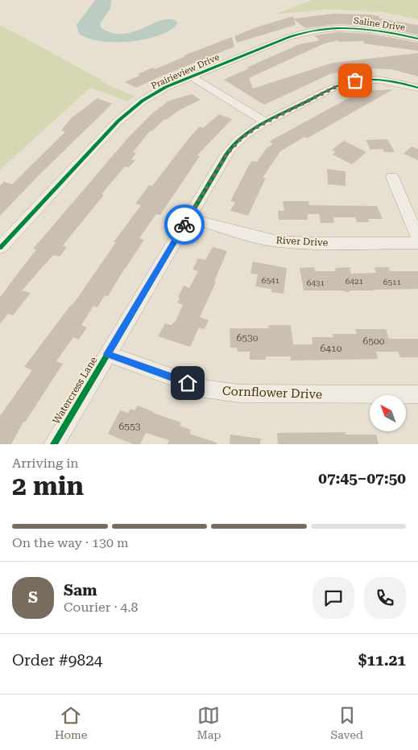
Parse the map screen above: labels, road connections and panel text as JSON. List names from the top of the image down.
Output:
{
  "streets": {
    "street": [
      "Saline Drive",
      "Prairieview Drive",
      "River Drive",
      "Watercress Lane",
      "Cornflower Drive"
    ]
  },
  "crossings": [
    ["Saline Drive", "Prairieview Drive"],
    ["River Drive", "Watercress Lane"],
    ["Watercress Lane", "Cornflower Drive"]
  ],
  "house_numbers": [
    "6541",
    "6421",
    "6511",
    "6431",
    "6530",
    "6500",
    "6410",
    "6553"
  ],
  "north": "top left",
  "page": {
    "heading": ["2 min", "Arriving in", "07:45–07:50"],
    "panel": [
      "Sam",
      "Courier · 4.8",
      "Order #9824",
      "$11.21"
    ],
    "bar": "On the way · 130 m",
    "round": "S",
    "tabs": ["Home", "Map", "Saved"]
  }
}
